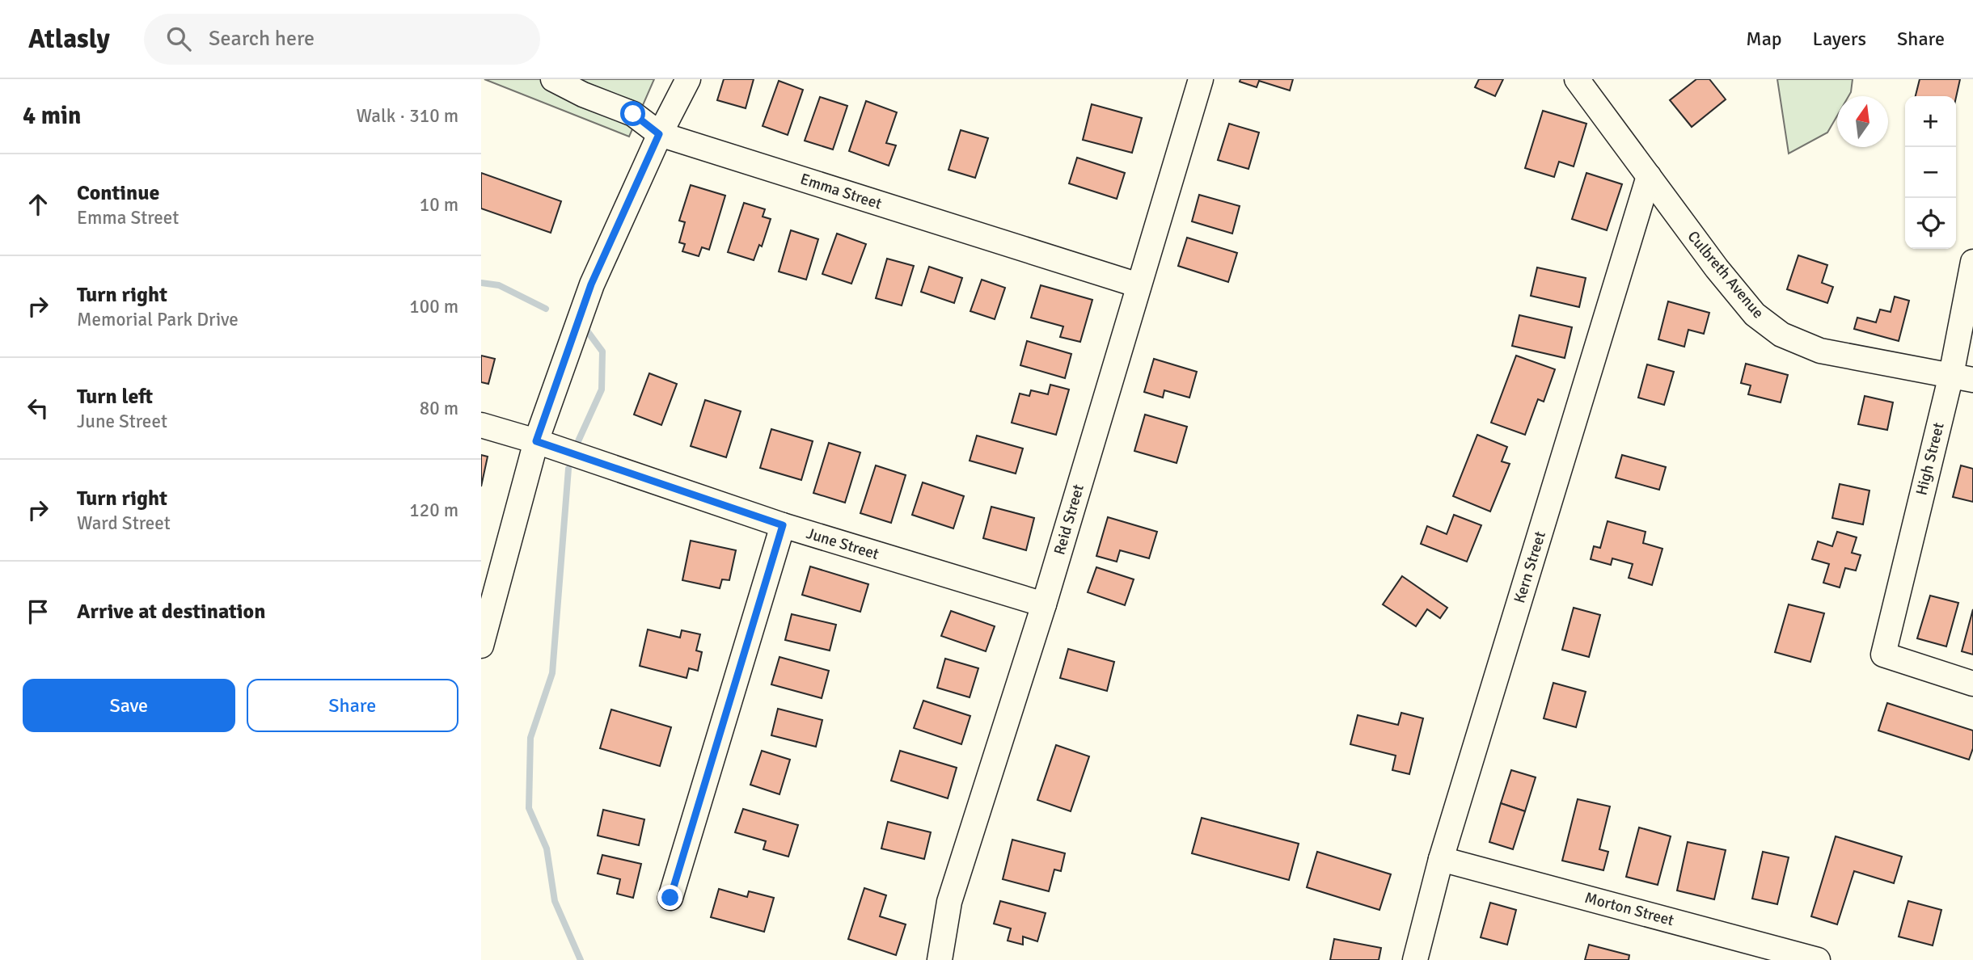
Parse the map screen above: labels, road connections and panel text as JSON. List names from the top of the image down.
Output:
{
  "streets": {
    "street": [
      "Emma Street",
      "Culbreth Avenue",
      "High Street",
      "Reid Street",
      "June Street",
      "Kern Street",
      "Morton Street"
    ]
  },
  "crossings": [
    ["Emma Street", "Reid Street"],
    ["Culbreth Avenue", "High Street"],
    ["Culbreth Avenue", "Kern Street"],
    ["Reid Street", "June Street"],
    ["Kern Street", "Morton Street"]
  ],
  "north": "top",
  "page": {
    "header": "Atlasly",
    "search": "Search here",
    "nav": ["Map", "Layers", "Share"],
    "heading": ["4 min", "Walk · 310 m"],
    "map_buttons": ["+", "−"],
    "list": [
      ["Continue", "Emma Street", "10 m"],
      ["Turn right", "Memorial Park Drive", "100 m"],
      ["Turn left", "June Street", "80 m"],
      ["Turn right", "Ward Street", "120 m"],
      "Arrive at destination"
    ],
    "buttons": ["Save", "Share"]
  }
}
